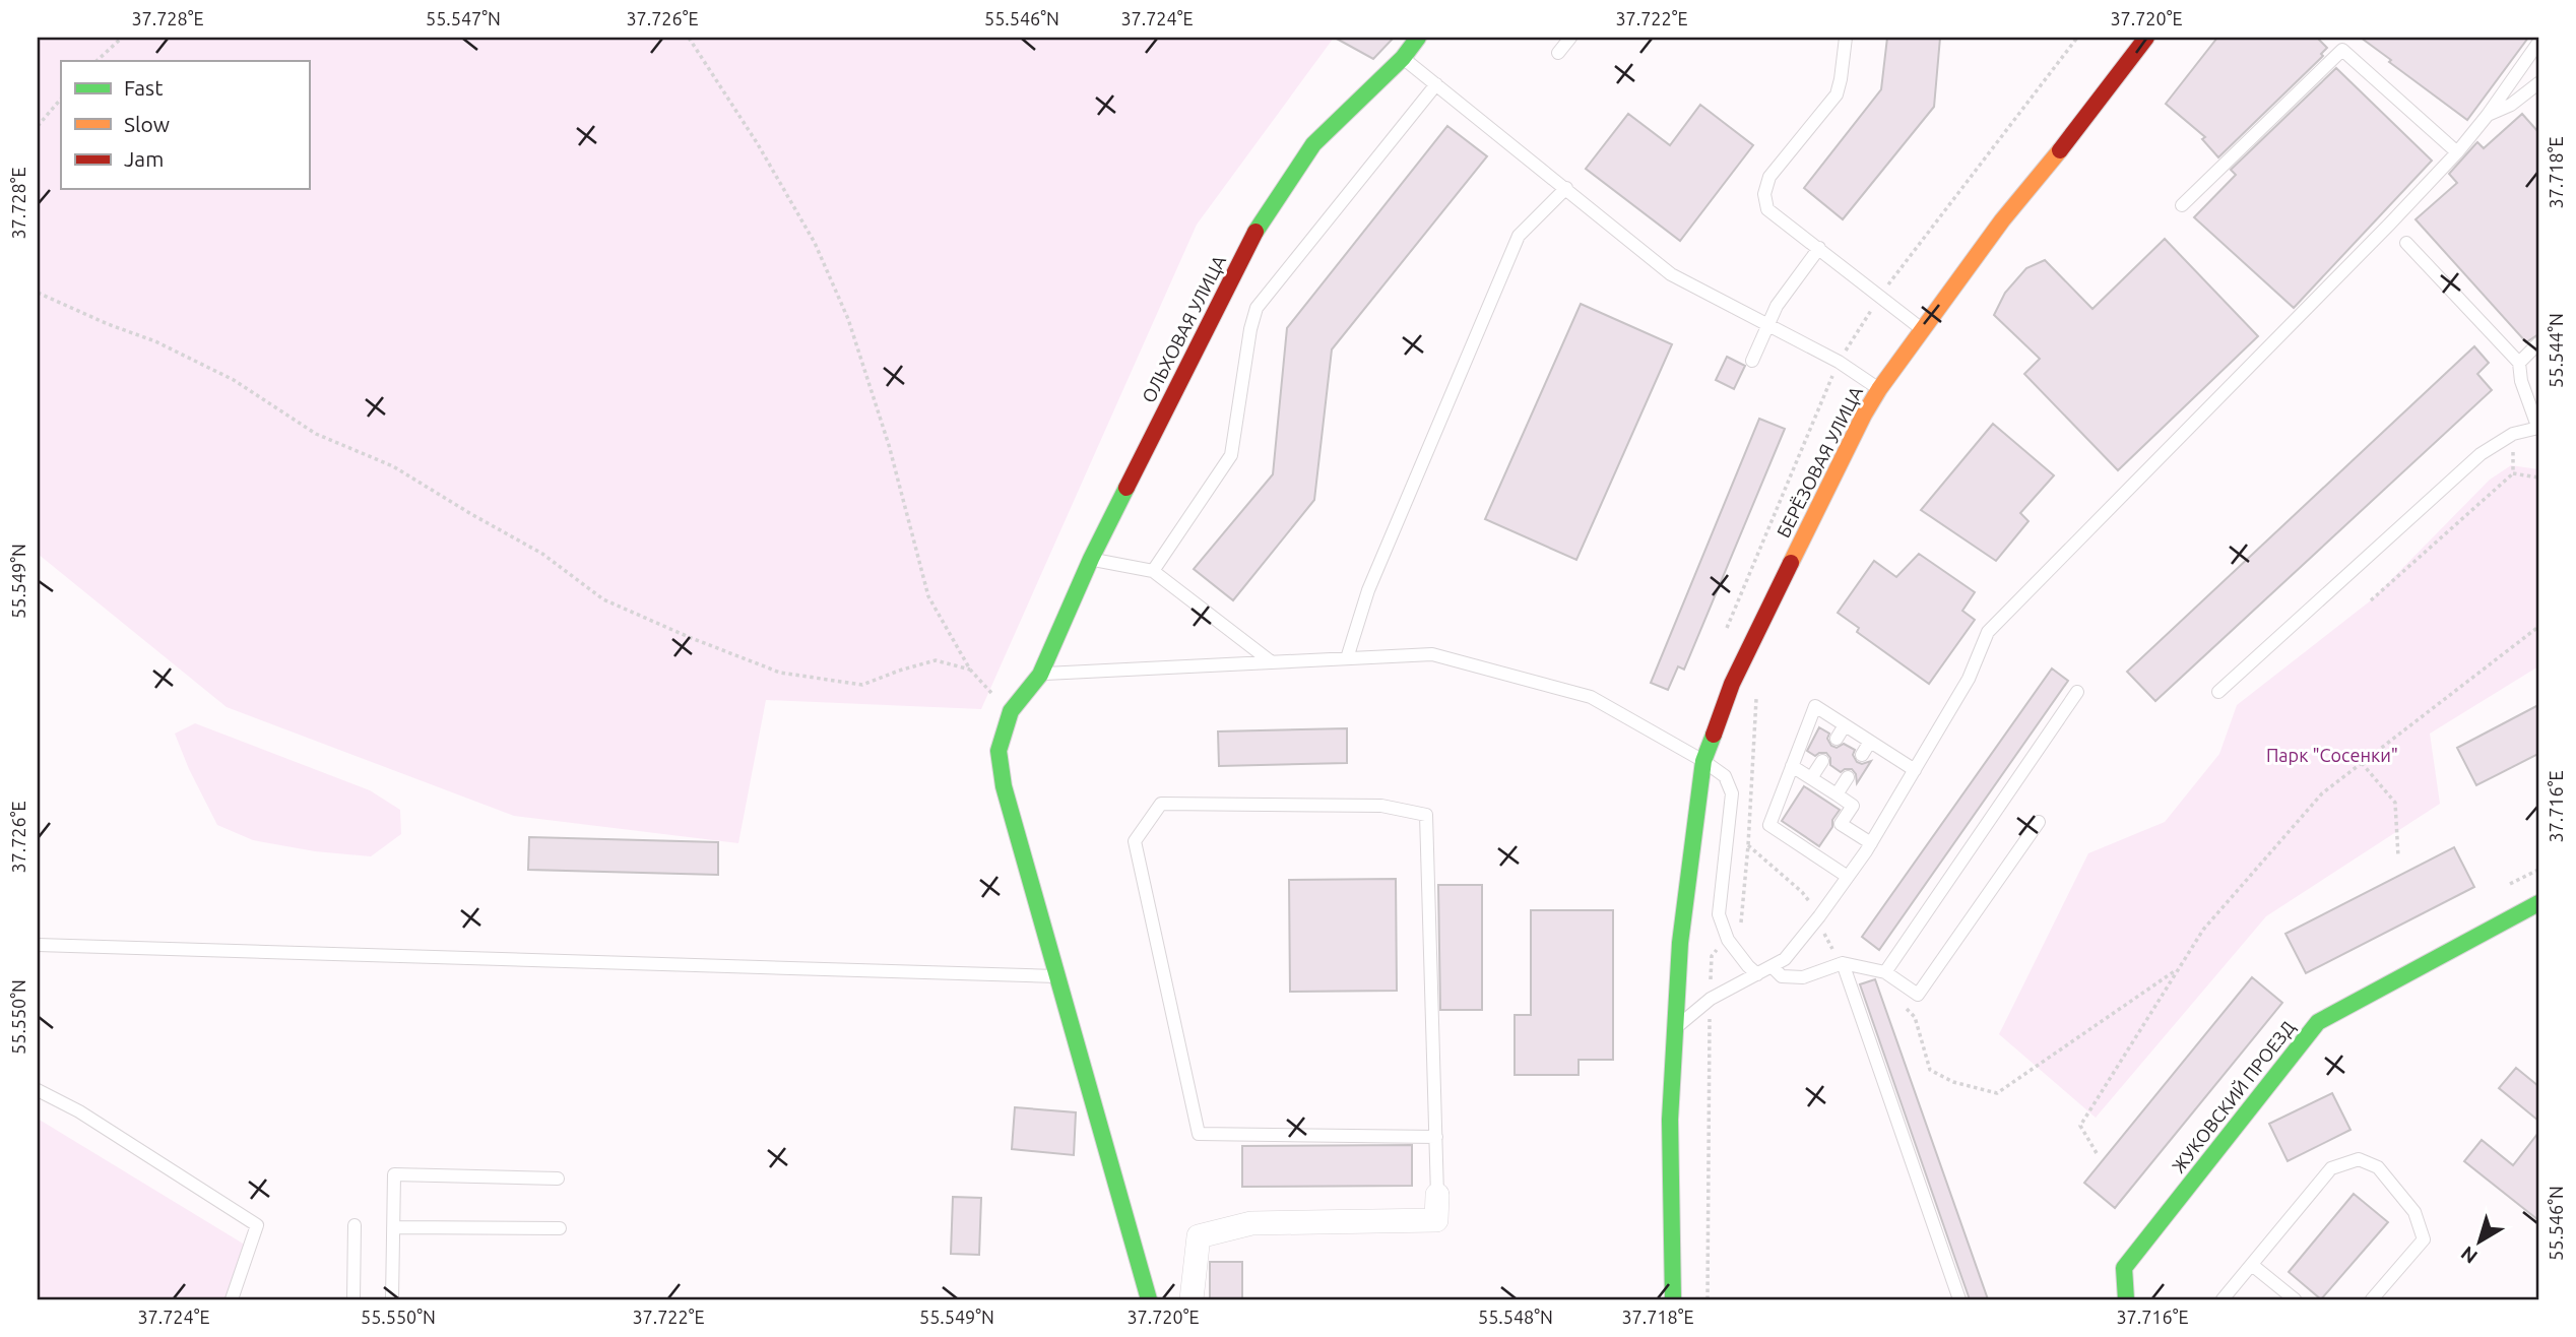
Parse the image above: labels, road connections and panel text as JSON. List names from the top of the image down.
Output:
{
  "streets": {
    "street": ["ОЛЬХОВАЯ УЛИЦА", "БЕРЁЗОВАЯ УЛИЦА", "ЖУКОВСКИЙ ПРОЕЗД"]
  },
  "parks": ["Парк \"Сосенки\""],
  "legend": ["Fast", "Slow", "Jam"],
  "north": "bottom left",
  "coordinates": [
    "37.728°E",
    "55.547°N",
    "37.726°E",
    "55.546°N",
    "37.724°E",
    "37.722°E",
    "37.720°E",
    "37.718°E",
    "55.544°N",
    "55.549°N",
    "37.716°E",
    "55.550°N",
    "55.548°N"
  ]
}
